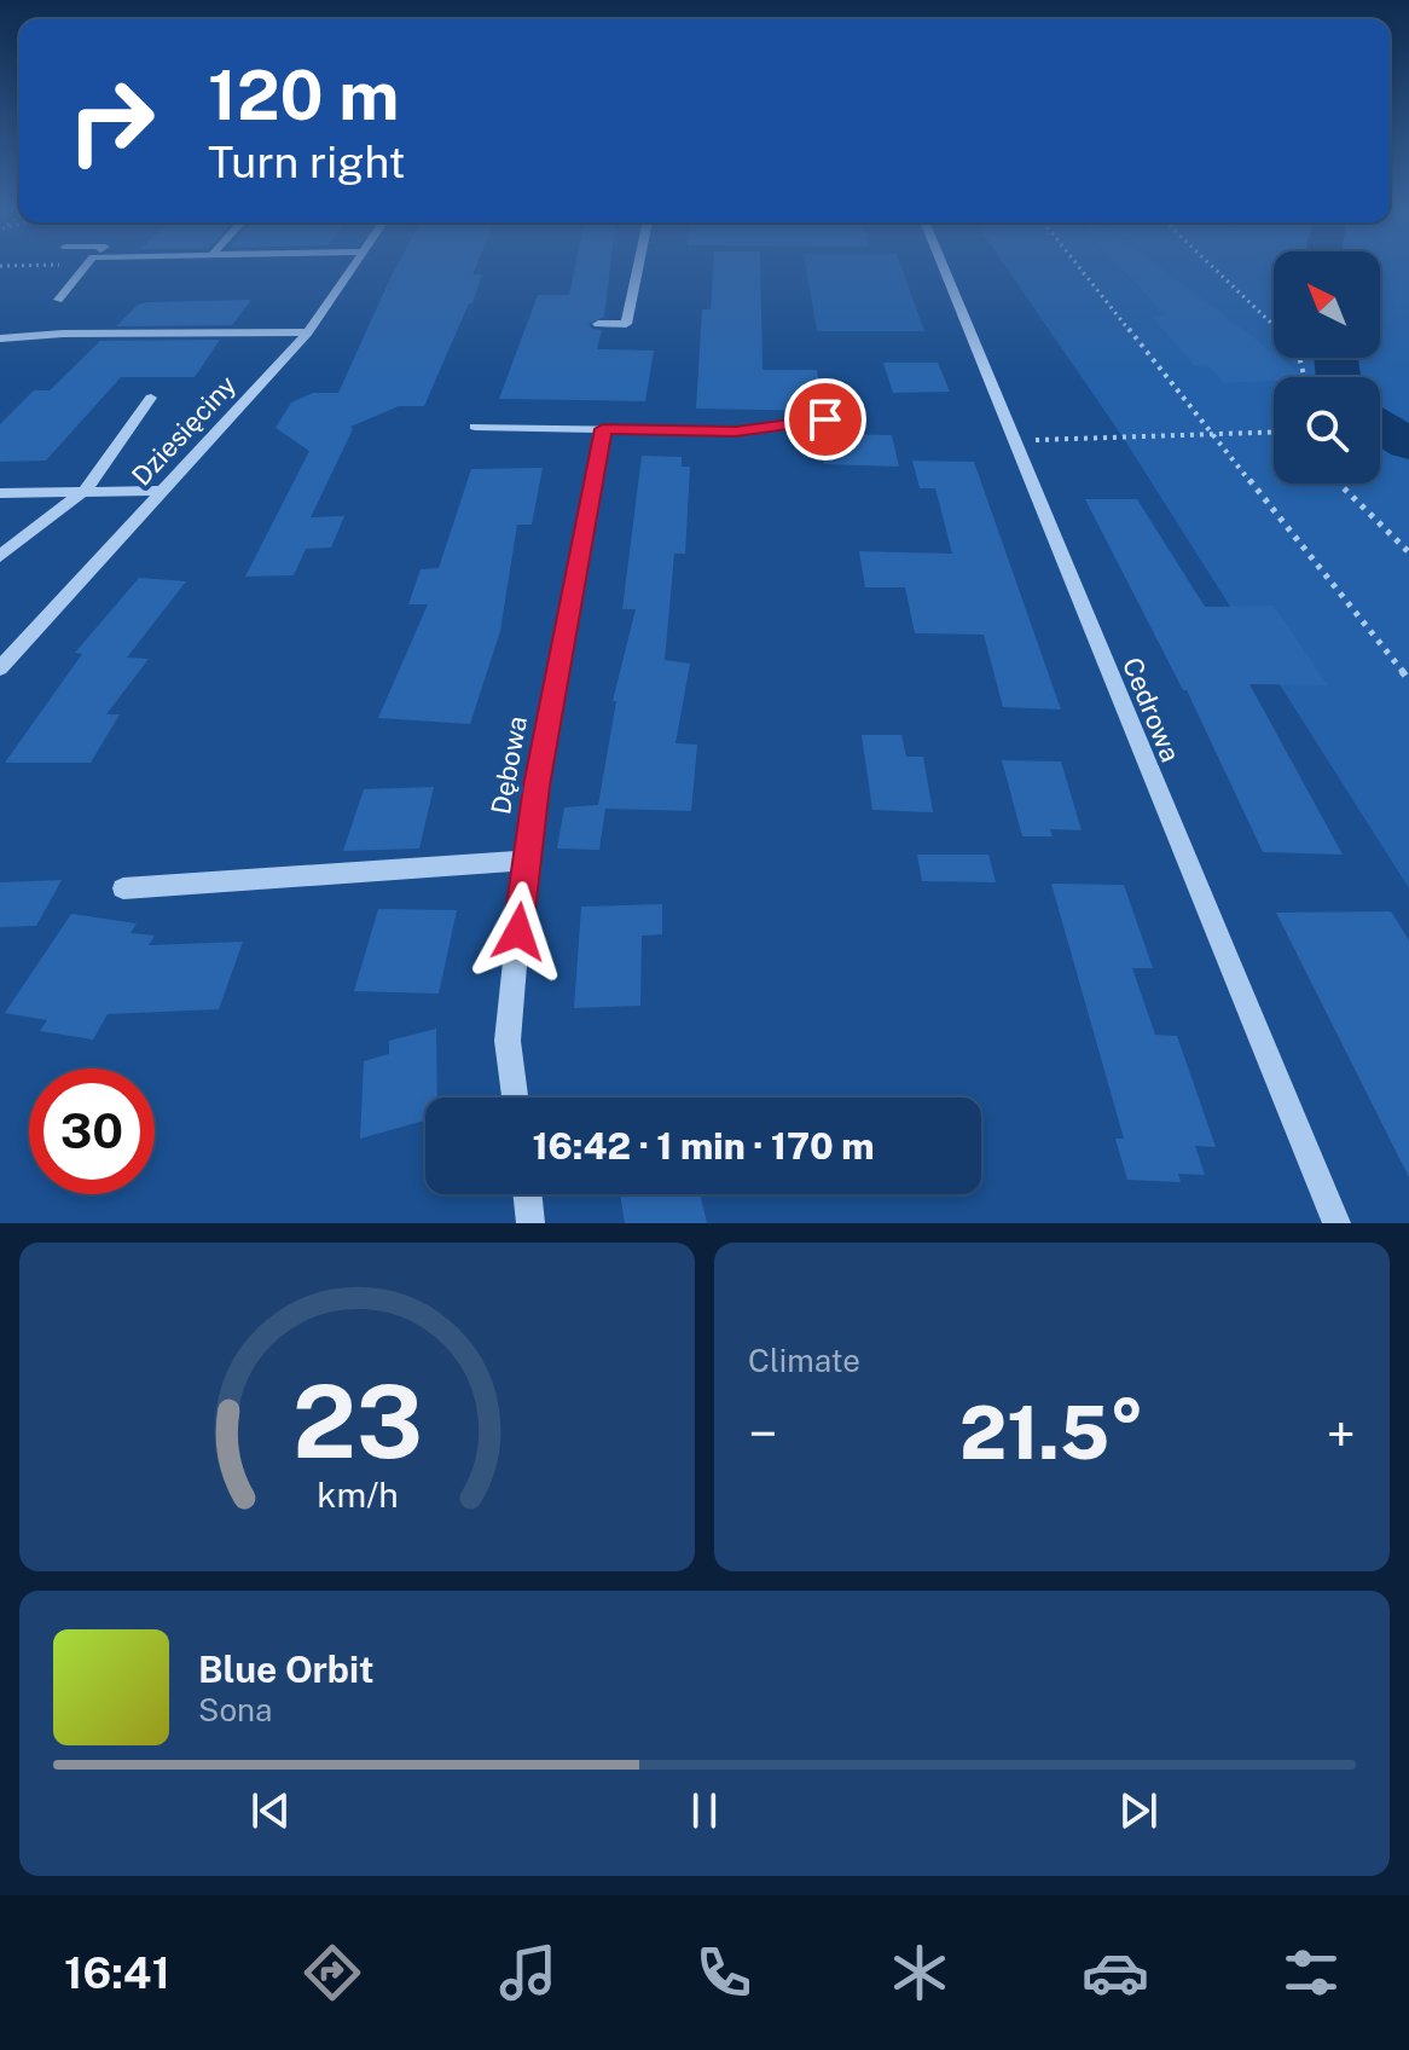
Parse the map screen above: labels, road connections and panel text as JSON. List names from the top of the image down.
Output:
{
  "streets": {
    "street": ["Dziesięciny", "Cedrowa", "Dębowa"]
  },
  "north": "top left",
  "page": {
    "turn": ["120 m", "Turn right"],
    "limit": "30",
    "trip": "16:42 · 1 min · 170 m",
    "tile": "Climate",
    "heat": ["−", "21.5°", "+"],
    "song": ["Blue Orbit", "Sona"],
    "tabs": "16:41",
    "gauge": ["23", "km/h"]
  }
}
